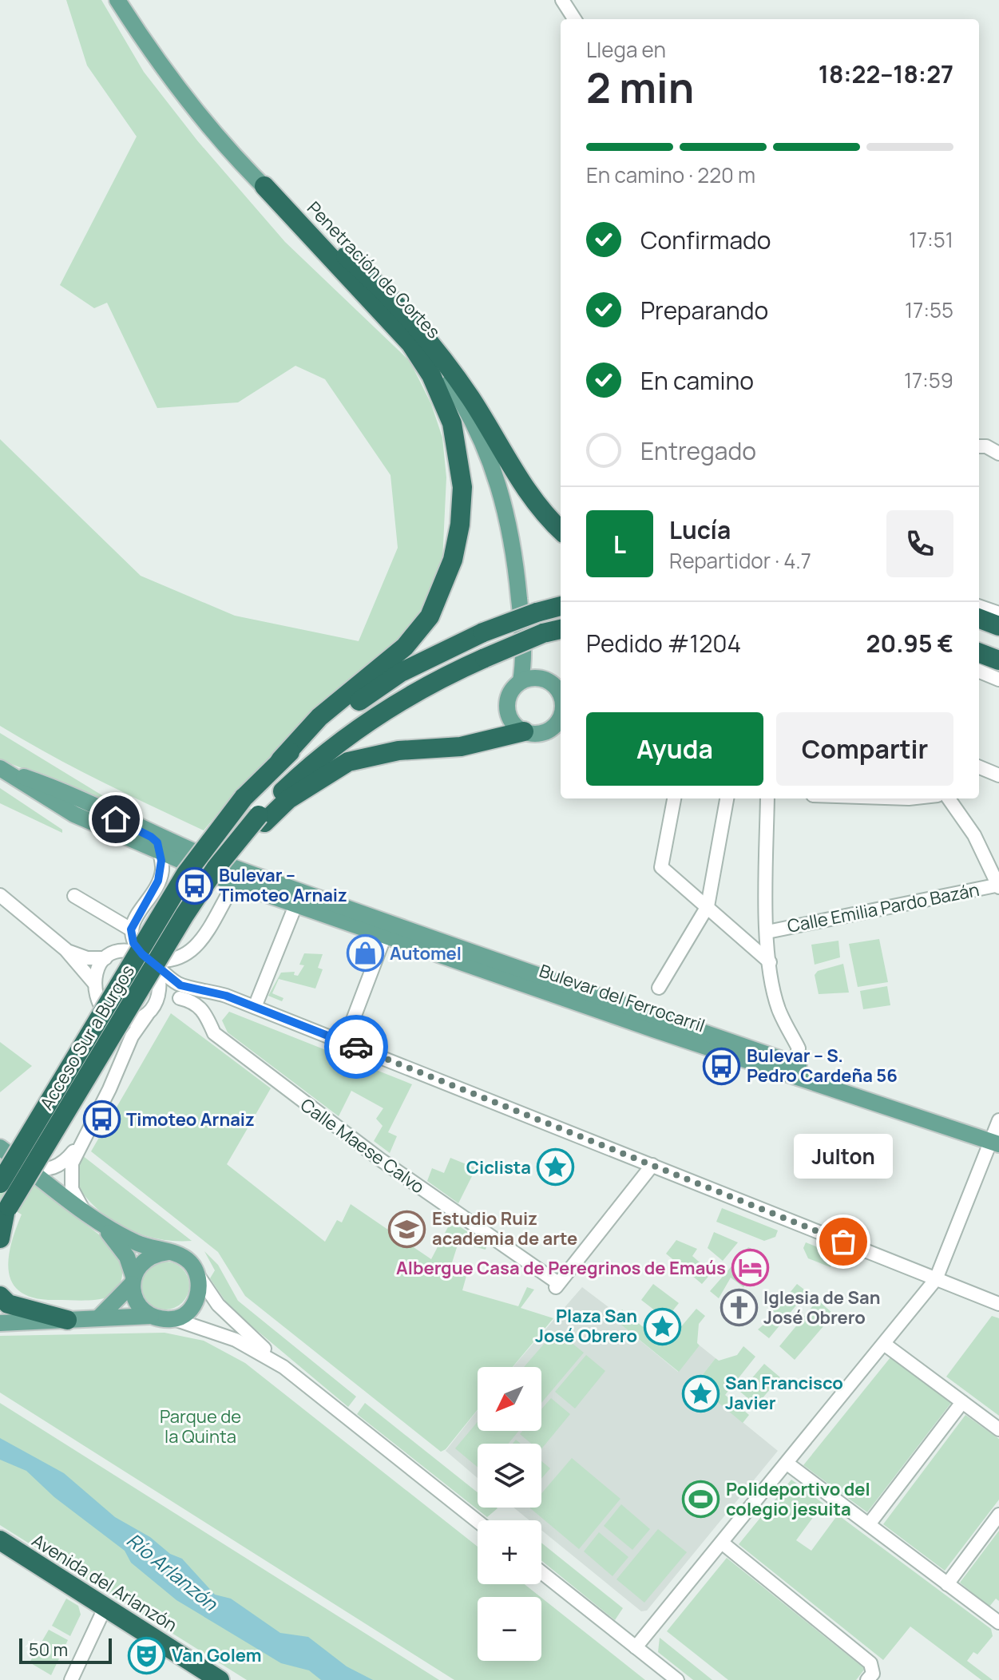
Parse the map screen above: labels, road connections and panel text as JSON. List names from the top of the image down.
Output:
{
  "streets": {
    "highway": ["Acceso Sur a Burgos", "Avenida del Arlanzón"],
    "main road": ["Penetración de Cortes", "Bulevar del Ferrocarril"],
    "street": ["Calle Emilia Pardo Bazán", "Calle Maese Calvo"]
  },
  "water": ["Río Arlanzón"],
  "parks": ["Parque de la Quinta"],
  "places": {
    "bus stop": ["Bulevar – Timoteo Arnaiz", "Bulevar – S. Pedro Cardeña 56", "Timoteo Arnaiz"],
    "shop": ["Automel"],
    "place": ["Ciclista", "Plaza San José Obrero", "San Francisco Javier"],
    "school or university": ["Estudio Ruiz academia de arte"],
    "other": ["Julton"],
    "hotel": ["Albergue Casa de Peregrinos de Emaús"],
    "church": ["Iglesia de San José Obrero"],
    "sports": ["Polideportivo del colegio jesuita"],
    "theatre": ["Van Golem"]
  },
  "scale_bar": "50 m",
  "north": "bottom left",
  "page": {
    "heading": ["2 min", "Llega en", "18:22–18:27"],
    "panel": [
      "Lucía",
      "Repartidor · 4.7",
      "Pedido #1204",
      "20.95 €"
    ],
    "bar": "En camino · 220 m",
    "list": [
      ["Confirmado", "17:51"],
      ["Preparando", "17:55"],
      ["En camino", "17:59"],
      "Entregado"
    ],
    "round": "L",
    "buttons": ["Ayuda", "Compartir"],
    "bubble": "Julton",
    "map_buttons": ["+", "−"],
    "scale": "50 m"
  }
}
